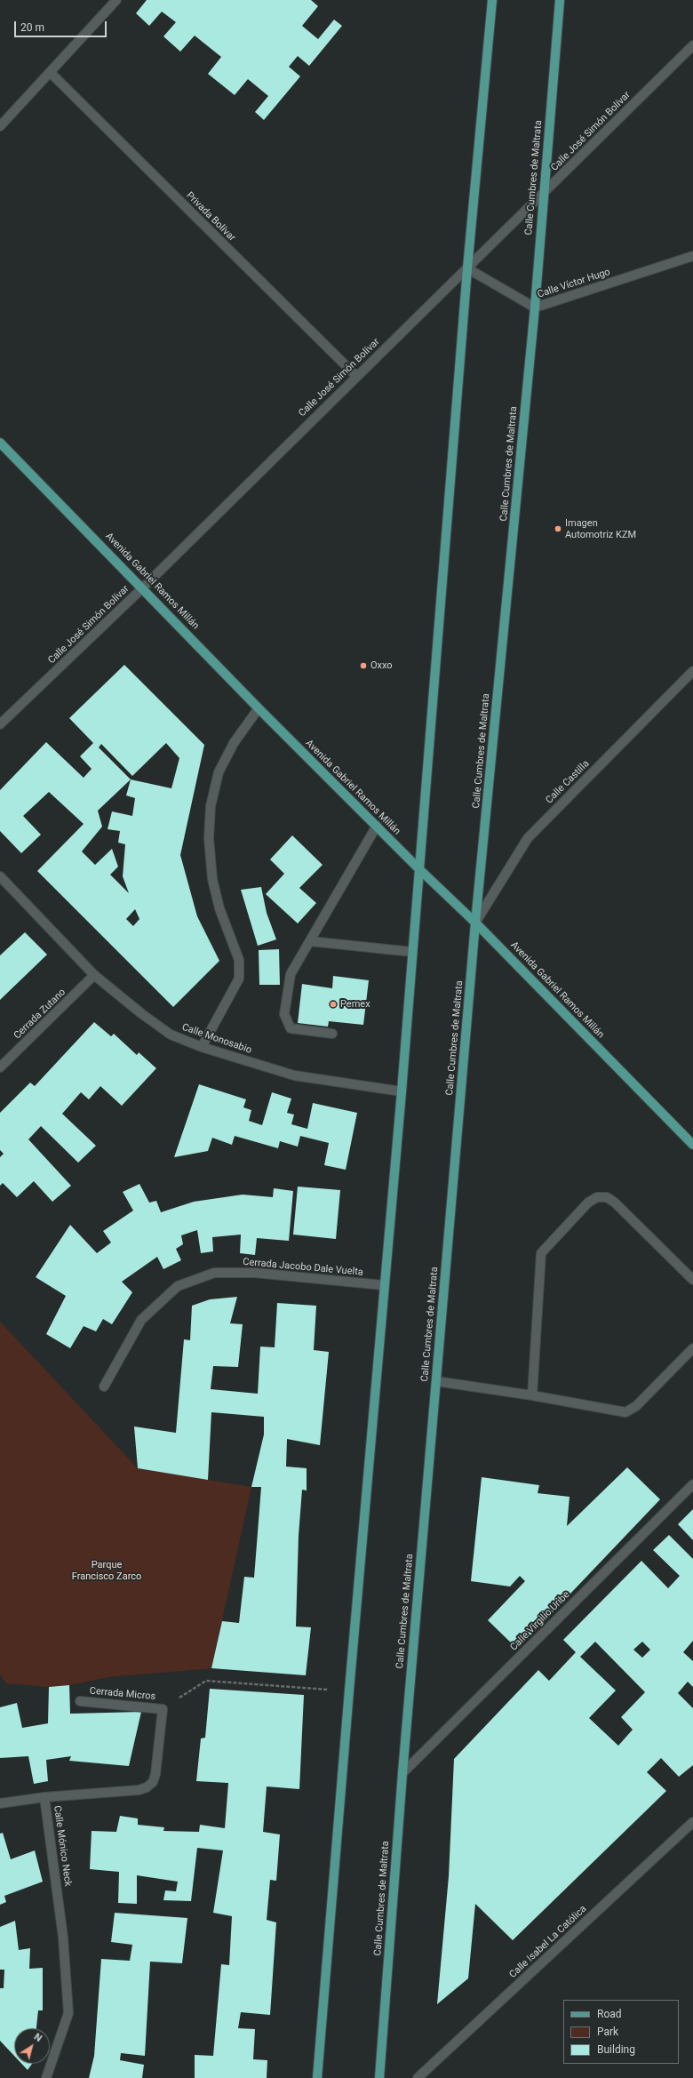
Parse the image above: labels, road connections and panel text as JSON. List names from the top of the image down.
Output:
{
  "streets": {
    "main road": ["Calle Cumbres de Maltrata", "Avenida Gabriel Ramos Millán"],
    "street": [
      "Calle José Simón Bolívar",
      "Privada Bolívar",
      "Calle Víctor Hugo",
      "Calle Castilla",
      "Cerrada Zutano",
      "Calle Monosabio",
      "Cerrada Jacobo Dale Vuelta",
      "Calle Virgilio Uribe",
      "Cerrada Micros",
      "Calle Mónico Neck",
      "Calle Isabel La Católica"
    ]
  },
  "crossings": [
    ["Calle José Simón Bolívar", "Calle Cumbres de Maltrata"],
    ["Calle José Simón Bolívar", "Privada Bolívar"],
    ["Calle José Simón Bolívar", "Calle Víctor Hugo"],
    ["Calle José Simón Bolívar", "Avenida Gabriel Ramos Millán"],
    ["Calle Cumbres de Maltrata", "Calle Víctor Hugo"],
    ["Calle Cumbres de Maltrata", "Avenida Gabriel Ramos Millán"],
    ["Calle Cumbres de Maltrata", "Calle Castilla"],
    ["Calle Cumbres de Maltrata", "Calle Virgilio Uribe"],
    ["Avenida Gabriel Ramos Millán", "Calle Castilla"],
    ["Cerrada Zutano", "Calle Monosabio"],
    ["Cerrada Micros", "Calle Mónico Neck"]
  ],
  "parks": ["Parque Francisco Zarco"],
  "places": ["Imagen Automotriz KZM", "Oxxo", "Pemex"],
  "legend": ["Road", "Park", "Building"],
  "scale_bar": "20 m",
  "north": "top right"
}
